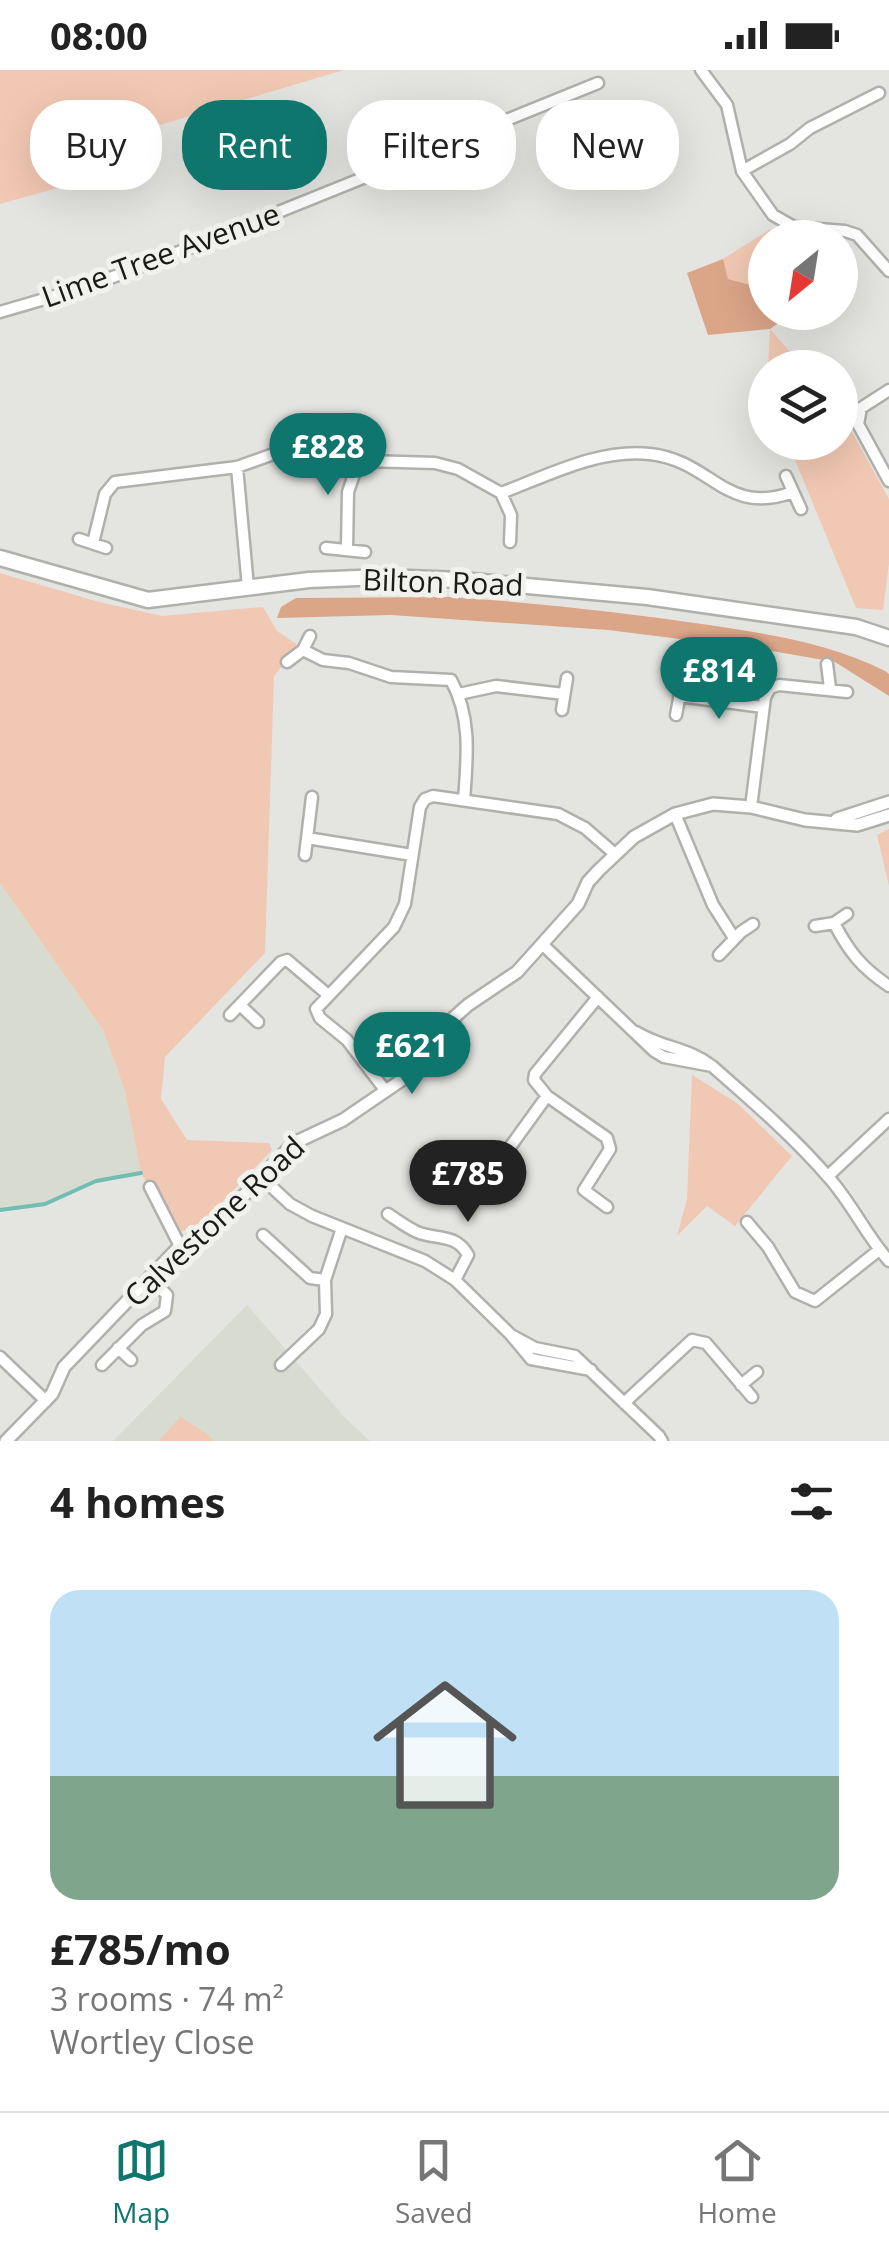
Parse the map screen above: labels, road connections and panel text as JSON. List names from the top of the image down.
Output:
{
  "streets": {
    "main road": ["Bilton Road"],
    "street": ["Lime Tree Avenue", "Calvestone Road"]
  },
  "north": "bottom left",
  "page": {
    "status": "08:00",
    "chip": [
      "Buy",
      "Rent",
      "Filters",
      "New"
    ],
    "price": [
      "£828",
      "£814",
      "£621",
      "£785"
    ],
    "heading": "4 homes",
    "list": [
      {
        "name": "£785/mo",
        "note": "3 rooms · 74 m² · Wortley Close"
      }
    ],
    "tabs": ["Map", "Saved", "Home"]
  }
}
